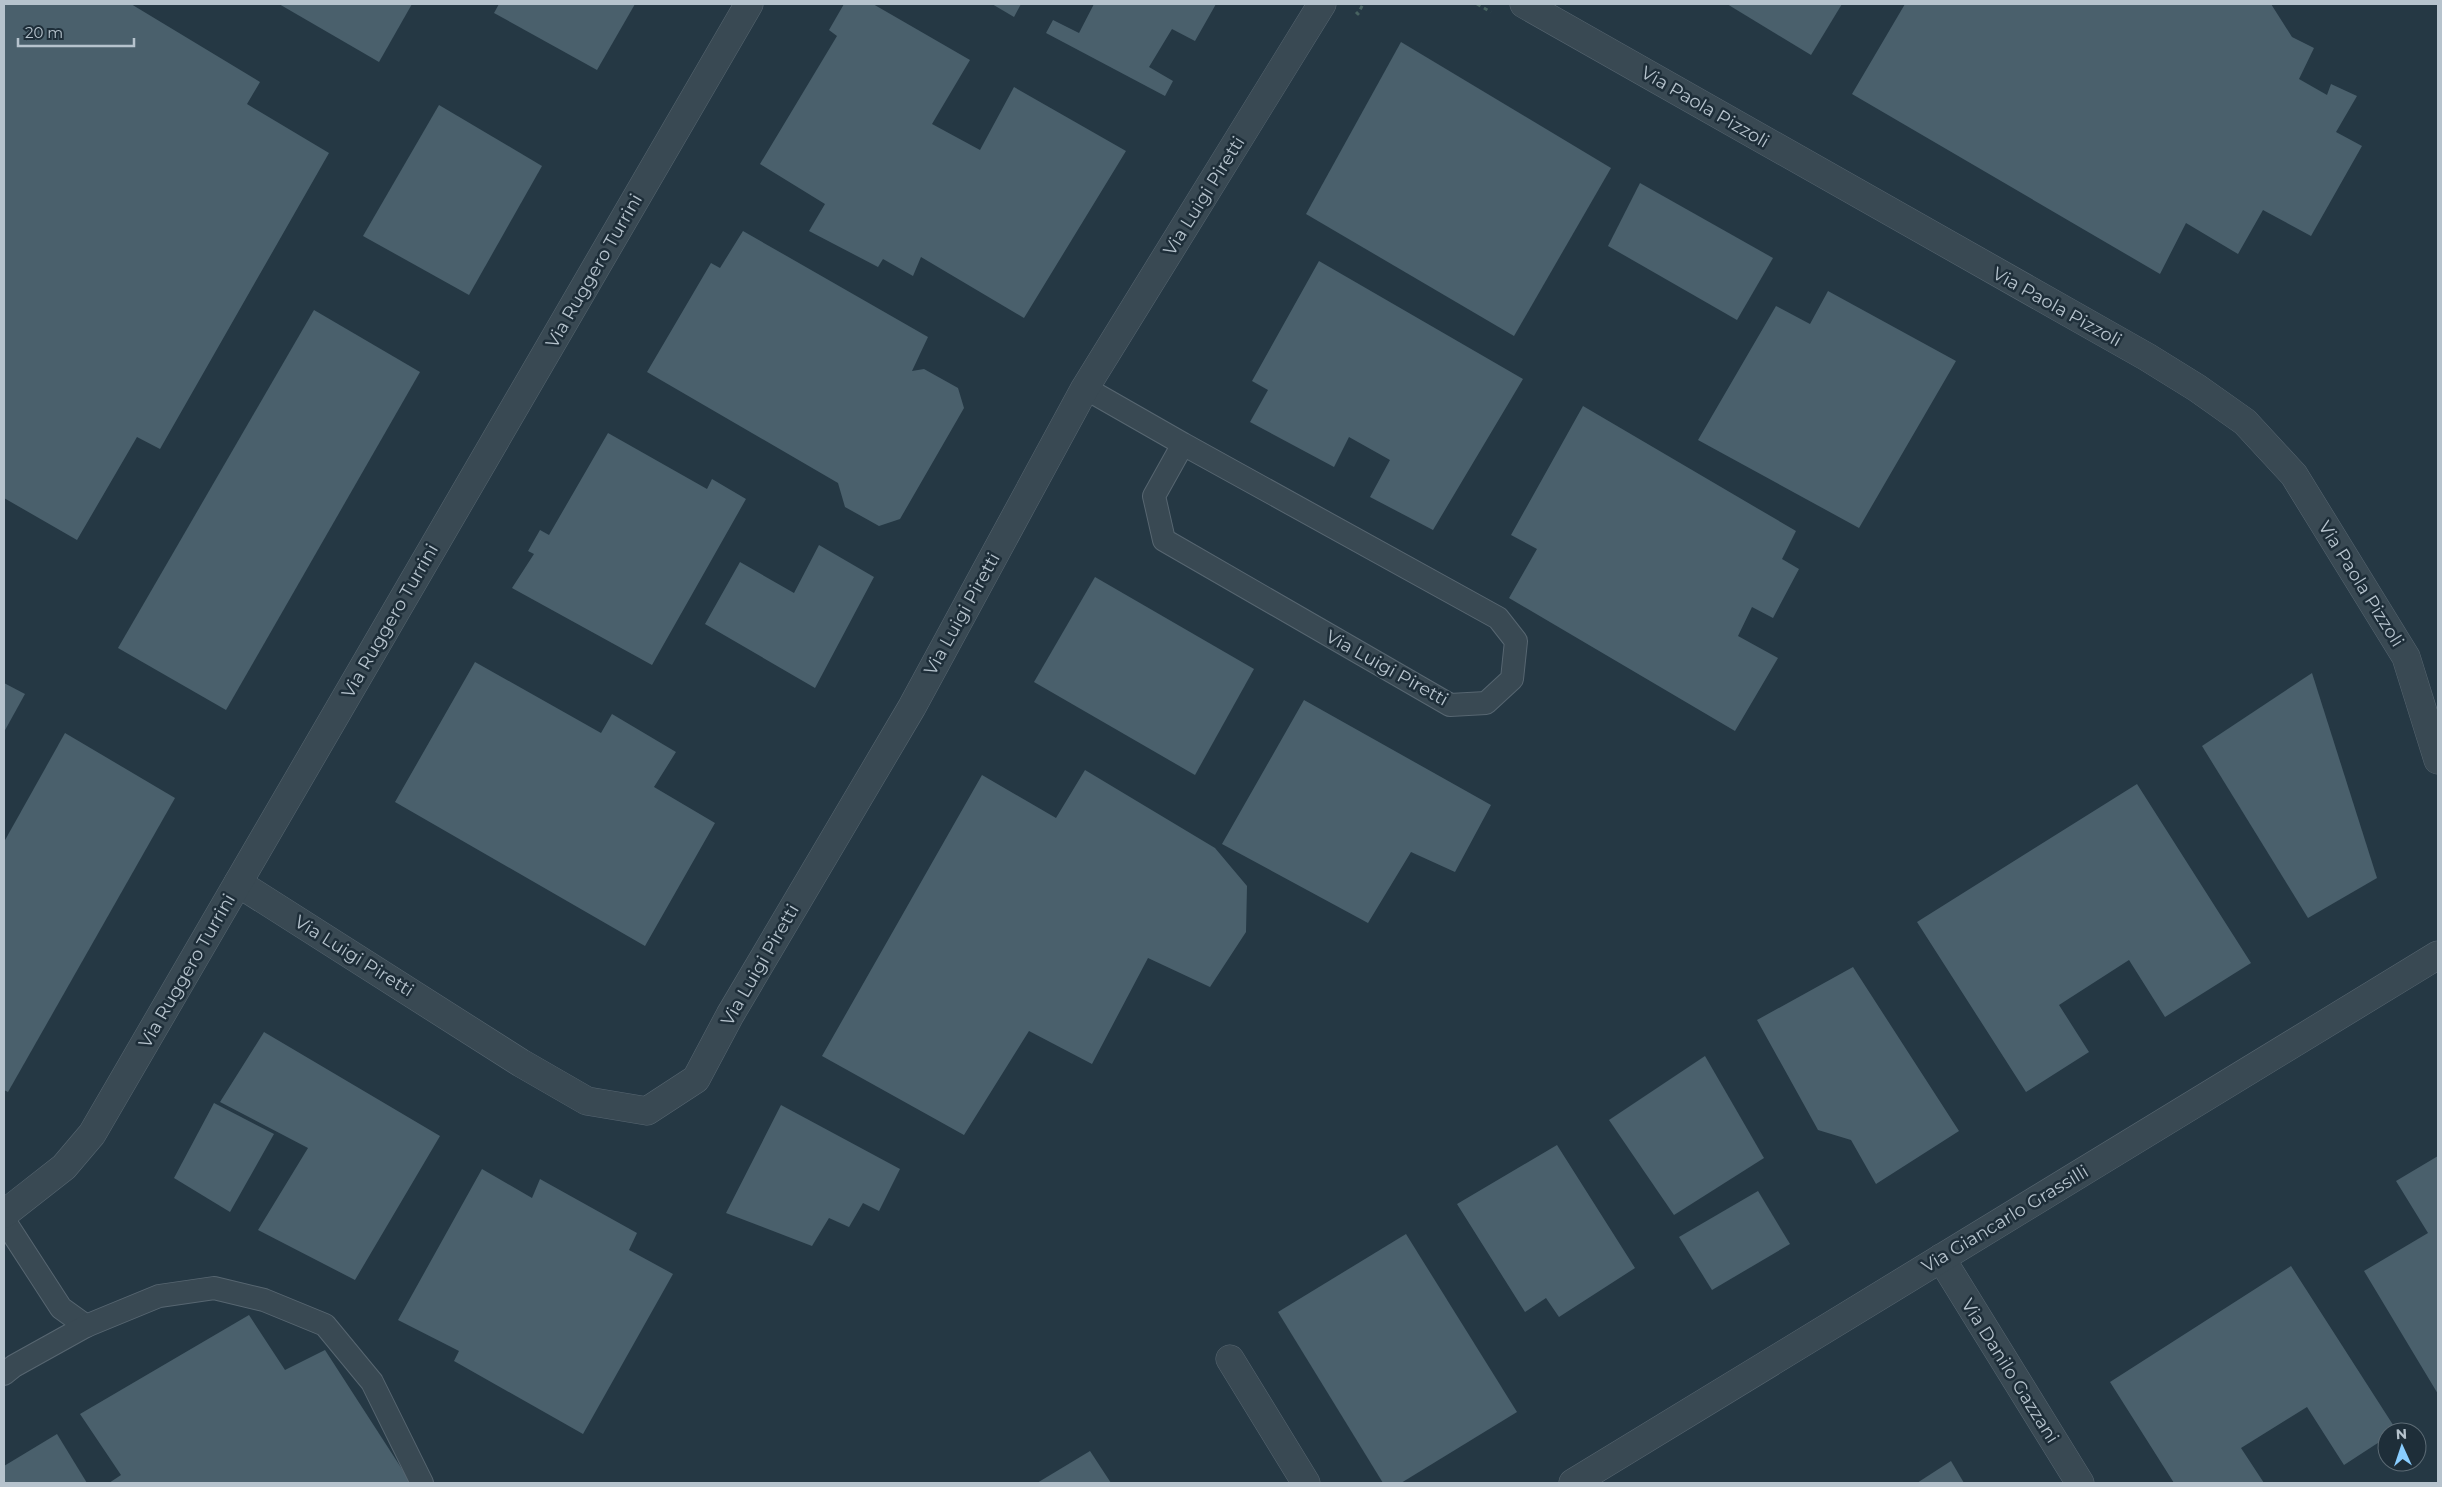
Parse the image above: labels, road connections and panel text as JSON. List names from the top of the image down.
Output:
{
  "streets": {
    "street": [
      "Via Paola Pizzoli",
      "Via Luigi Piretti",
      "Via Ruggero Turrini",
      "Via Giancarlo Grassilli",
      "Via Danilo Gazzani"
    ]
  },
  "crossings": [
    ["Via Luigi Piretti", "Via Ruggero Turrini"],
    ["Via Giancarlo Grassilli", "Via Danilo Gazzani"]
  ],
  "scale_bar": "20 m",
  "north": "top"
}
